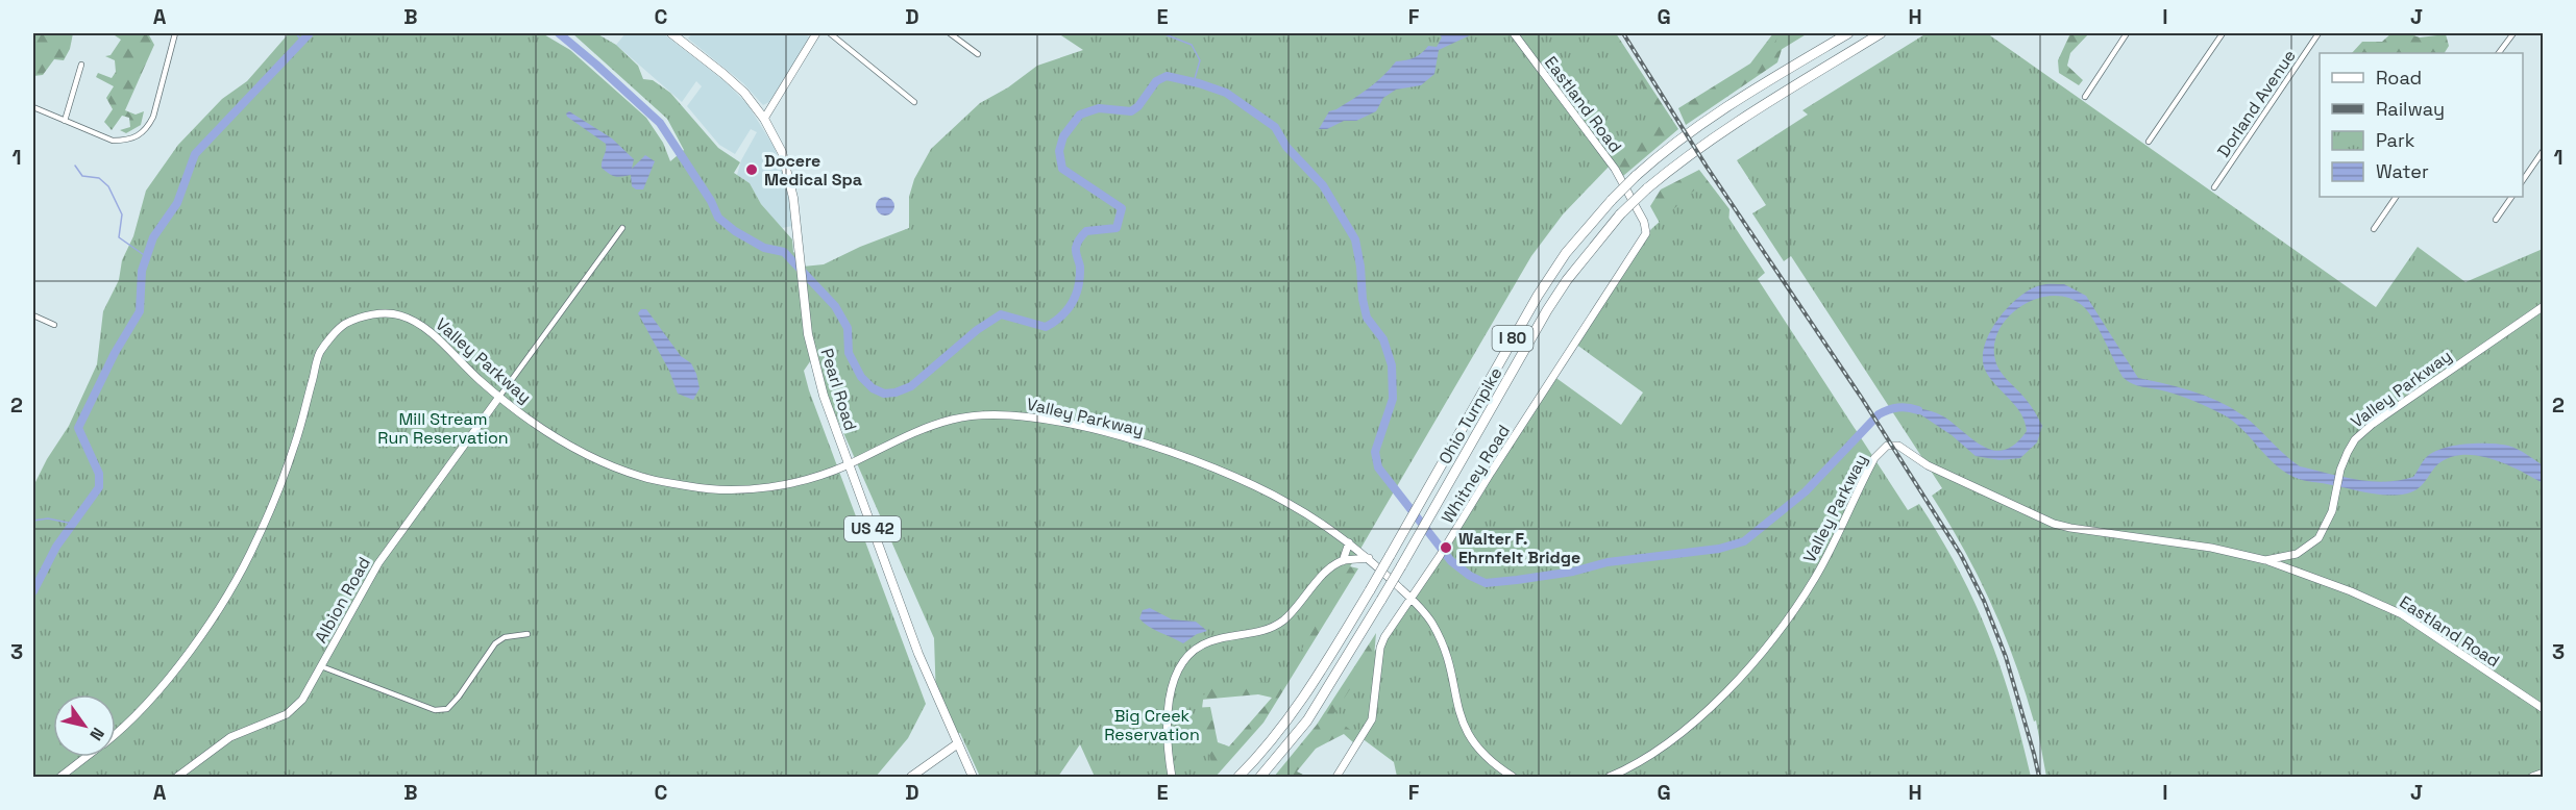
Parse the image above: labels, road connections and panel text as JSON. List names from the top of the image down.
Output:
{
  "streets": {
    "highway": ["I 80", "Ohio Turnpike"],
    "main road": ["Pearl Road", "US 42"],
    "street": [
      "Dorland Avenue",
      "Eastland Road",
      "Valley Parkway",
      "Whitney Road",
      "Albion Road"
    ]
  },
  "crossings": [
    ["Eastland Road", "Valley Parkway"],
    ["Eastland Road", "Whitney Road"],
    ["Valley Parkway", "Pearl Road"],
    ["Valley Parkway", "Whitney Road"],
    ["Valley Parkway", "Albion Road"]
  ],
  "parks": ["Mill Stream Run Reservation", "Big Creek Reservation"],
  "places": ["Docere Medical Spa", "Walter F. Ehrnfelt Bridge"],
  "legend": [
    "Road",
    "Railway",
    "Park",
    "Water"
  ],
  "north": "bottom right",
  "grid": {
    "columns": [
      "A",
      "B",
      "C",
      "D",
      "E",
      "F",
      "G",
      "H",
      "I",
      "J"
    ],
    "rows": ["1", "2", "3"]
  }
}
